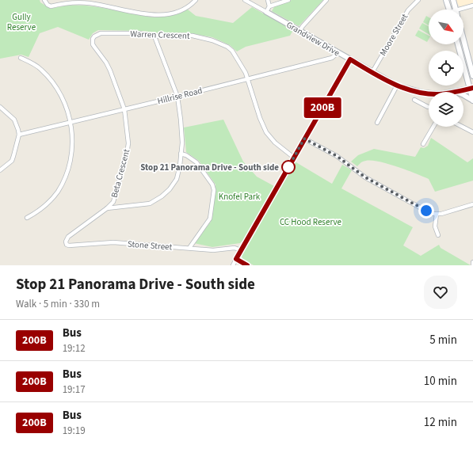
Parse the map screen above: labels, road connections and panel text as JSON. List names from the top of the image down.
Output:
{
  "streets": {
    "street": [
      "Warren Crescent",
      "Moore Street",
      "Grandview Drive",
      "Hillrise Road",
      "Beta Crescent",
      "Stone Street"
    ]
  },
  "crossings": [
    ["Warren Crescent", "Hillrise Road"],
    ["Warren Crescent", "Beta Crescent"],
    ["Moore Street", "Grandview Drive"],
    ["Grandview Drive", "Hillrise Road"],
    ["Hillrise Road", "Beta Crescent"],
    ["Beta Crescent", "Stone Street"]
  ],
  "parks": ["Gully Reserve", "Knofel Park", "CC Hood Reserve"],
  "places": ["Stop 21 Panorama Drive - South side"],
  "lines": ["bus line 200B"],
  "north": "bottom right",
  "page": {
    "on_map": "200B",
    "heading": ["Stop 21 Panorama Drive - South side", "Walk · 5 min · 330 m"],
    "list": [
      {
        "mark": "200B",
        "name": "Bus",
        "note": "19:12",
        "value": "5 min"
      },
      {
        "mark": "200B",
        "name": "Bus",
        "note": "19:17",
        "value": "10 min"
      },
      {
        "mark": "200B",
        "name": "Bus",
        "note": "19:19",
        "value": "12 min"
      }
    ]
  }
}
